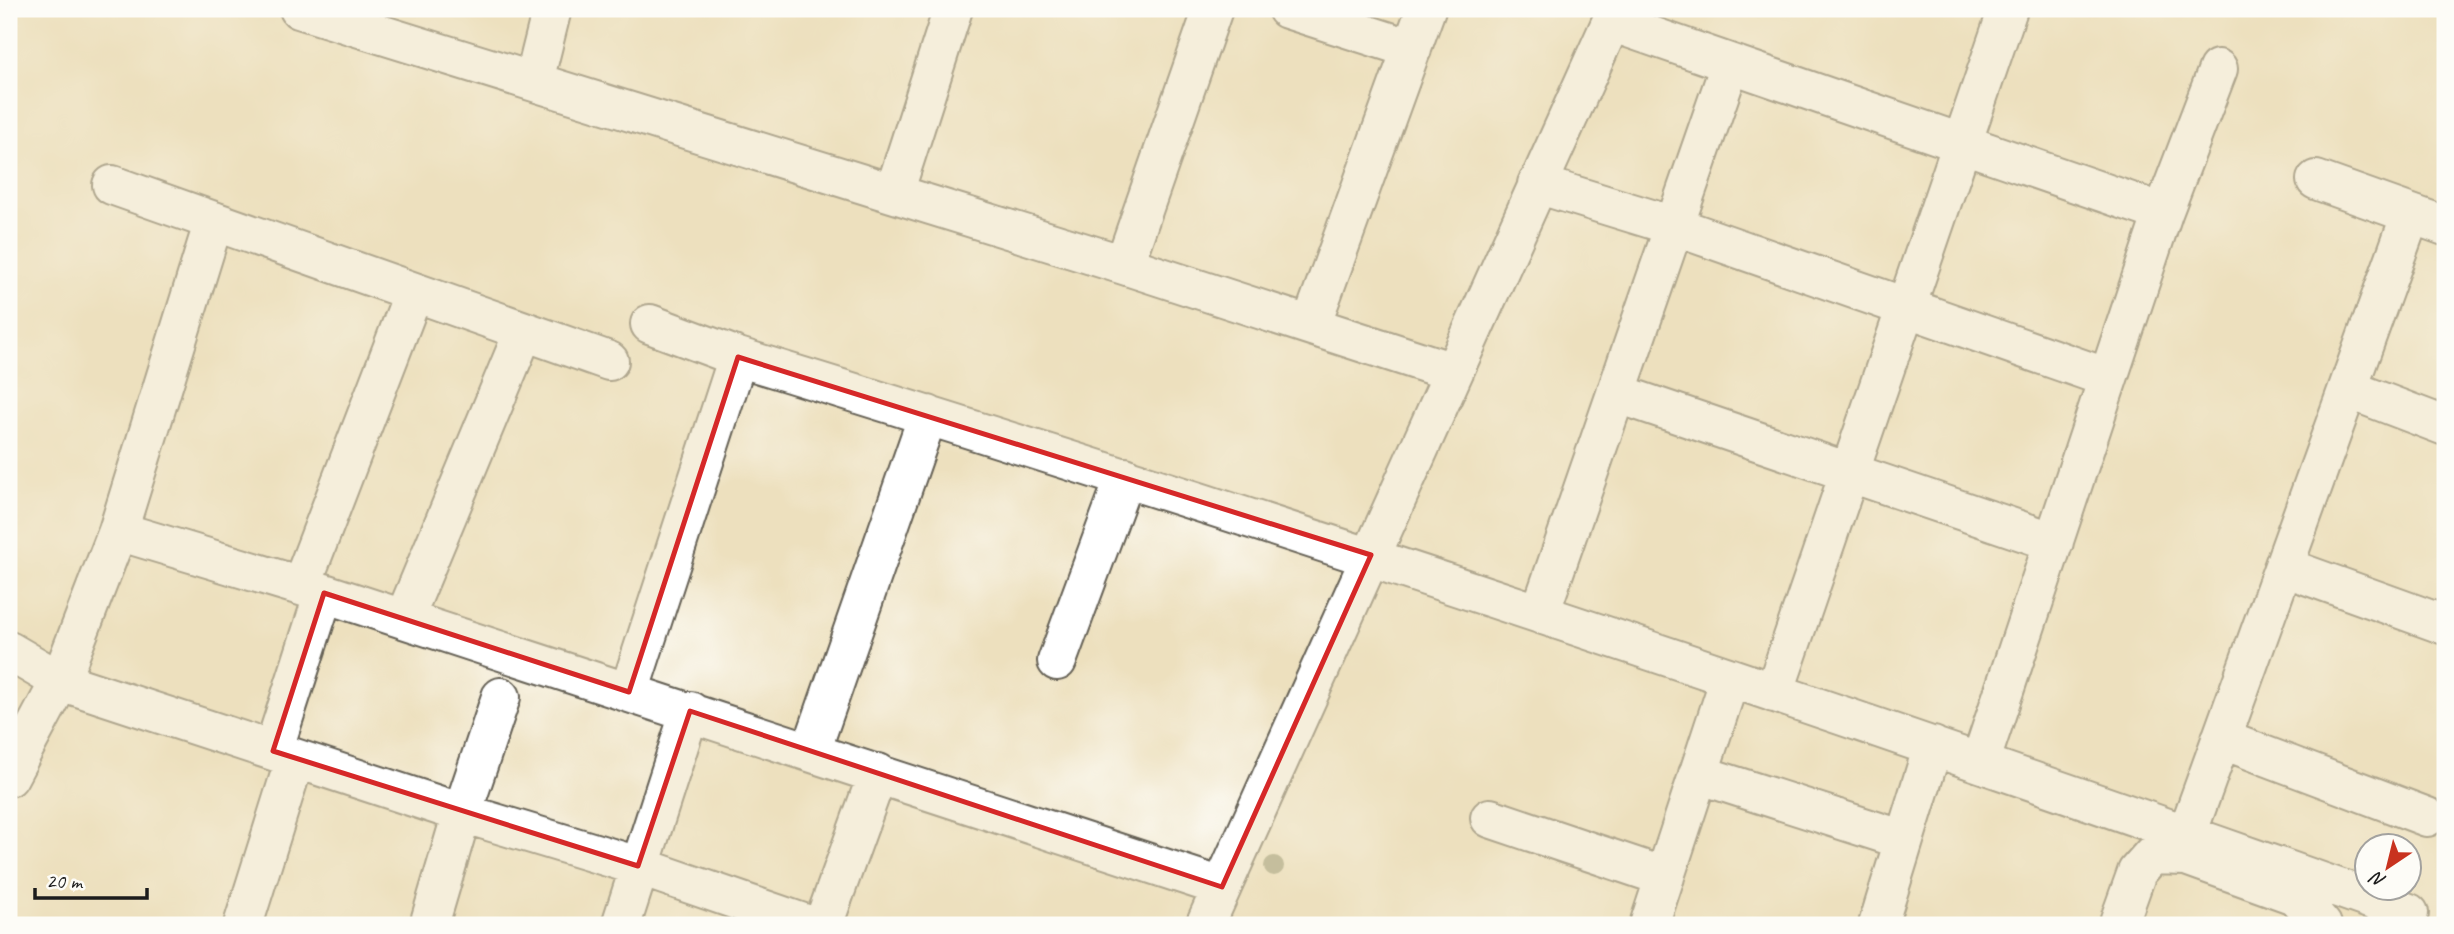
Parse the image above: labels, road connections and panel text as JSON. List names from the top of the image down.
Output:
{
  "scale_bar": "20 m",
  "north": "bottom left"
}
